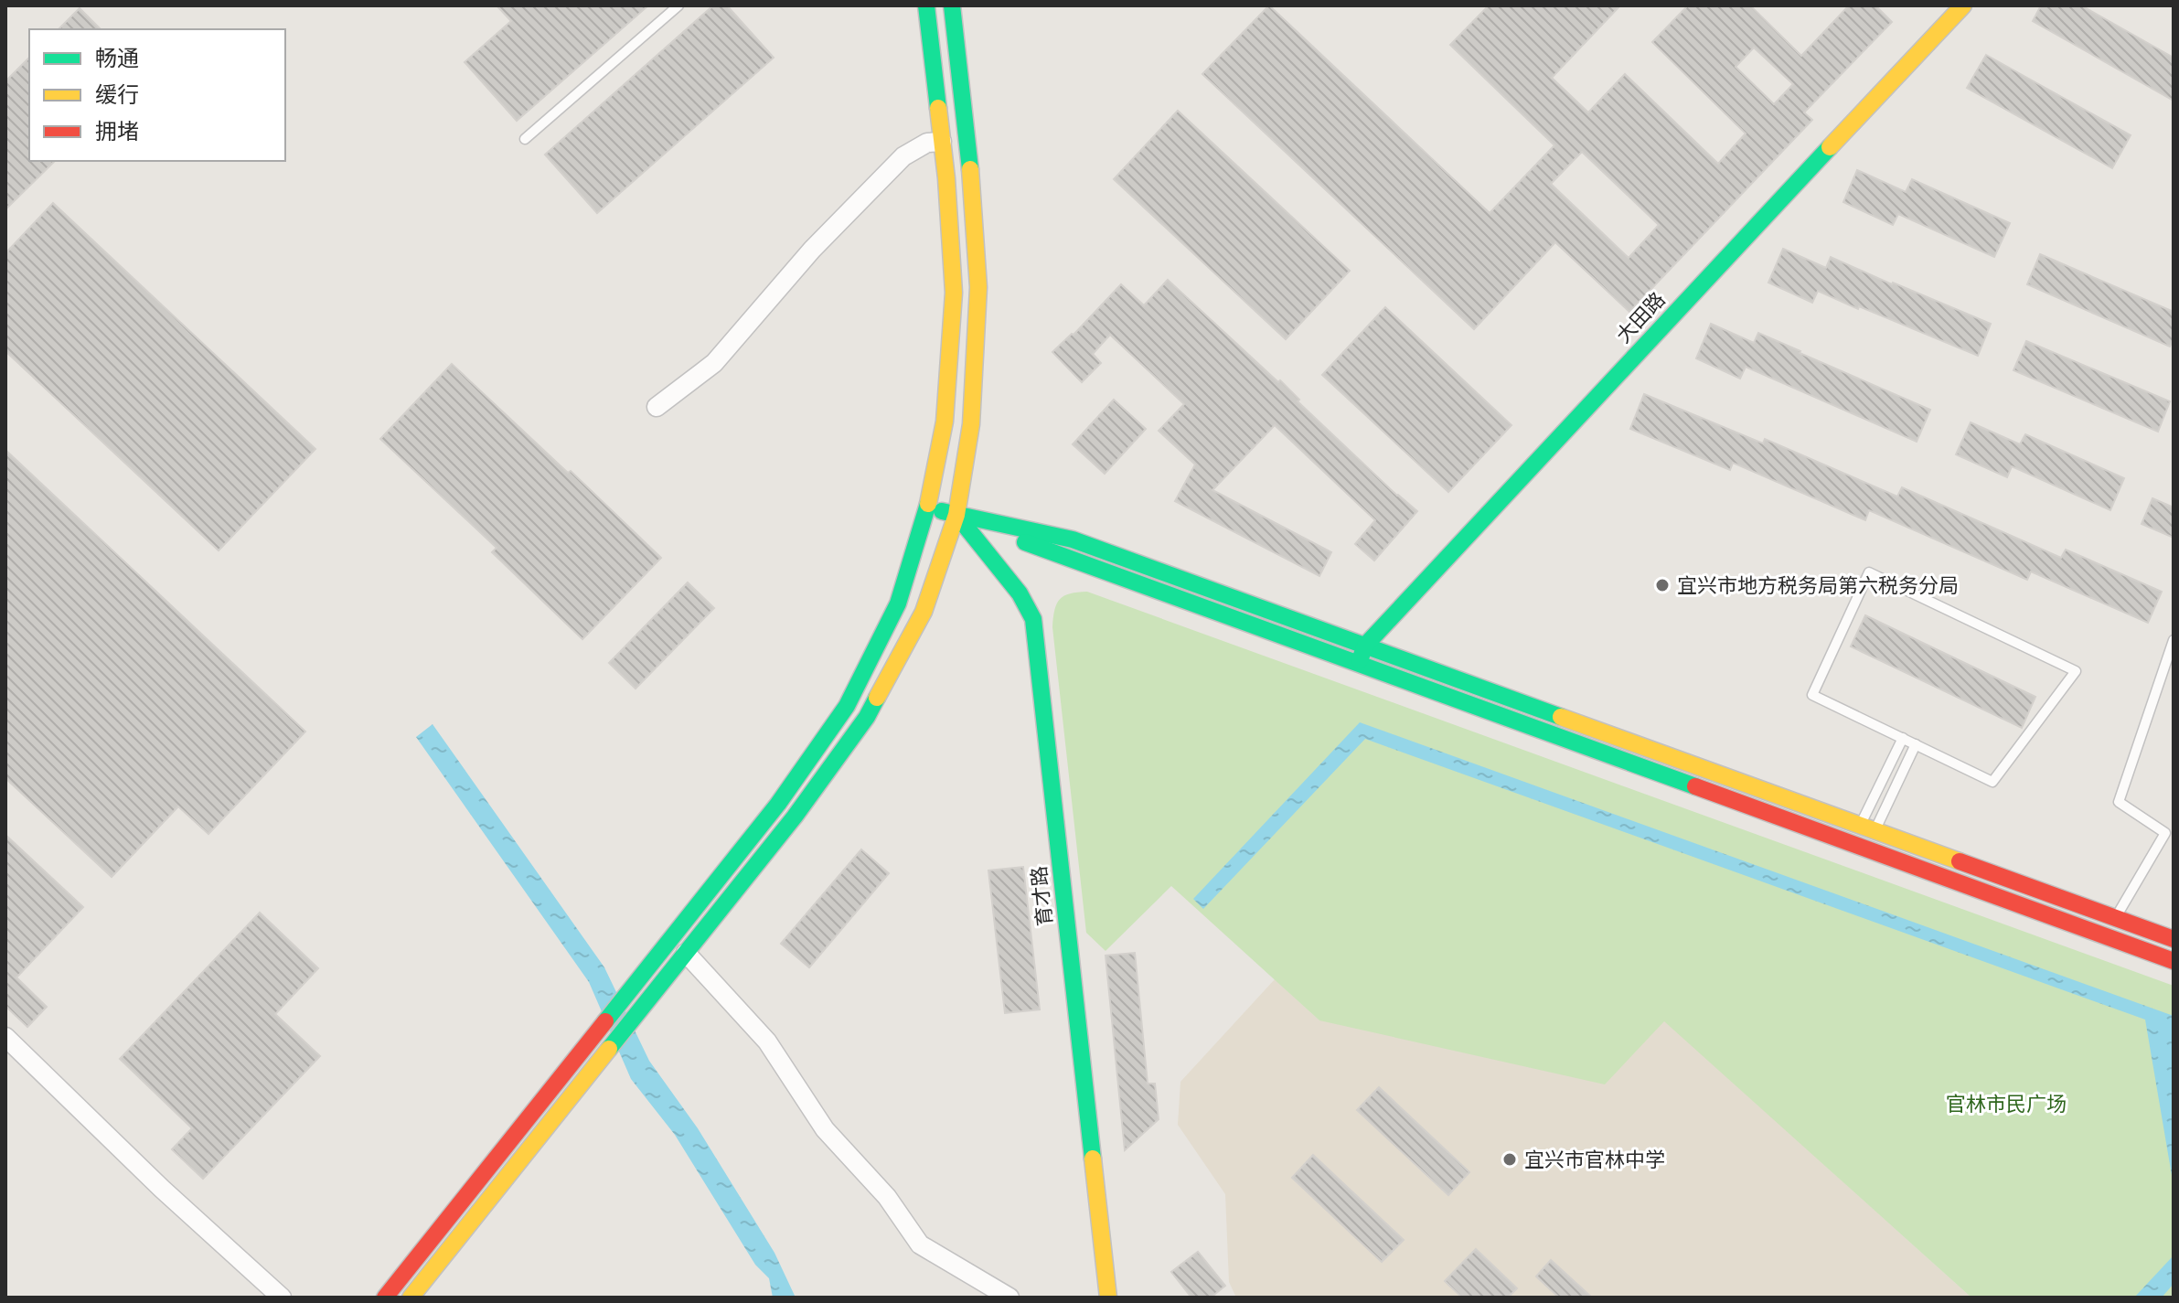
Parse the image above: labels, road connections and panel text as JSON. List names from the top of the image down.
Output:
{
  "streets": {
    "main road": ["大田路", "育才路"]
  },
  "parks": ["官林市民广场"],
  "places": ["宜兴市地方税务局第六税务分局", "宜兴市官林中学"],
  "legend": ["畅通", "缓行", "拥堵"]
}
